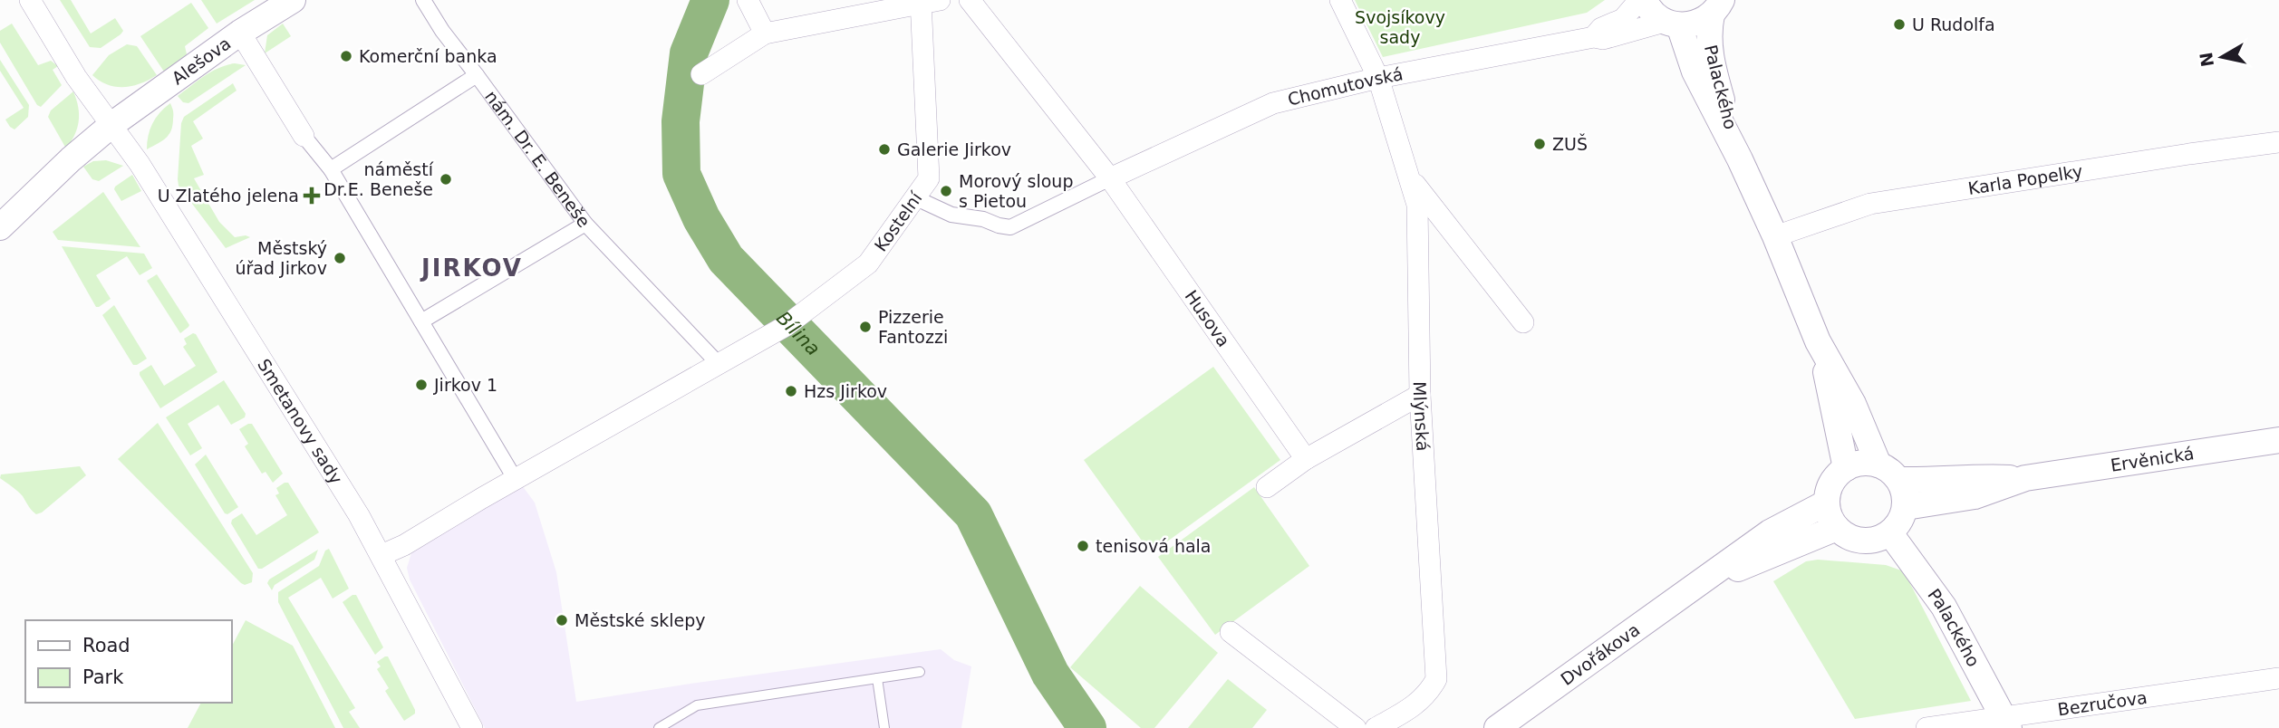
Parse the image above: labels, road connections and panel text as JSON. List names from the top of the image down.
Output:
{
  "streets": {
    "street": [
      "Alešova",
      "Chomutovská",
      "Palackého",
      "nám. Dr. E. Beneše",
      "Karla Popelky",
      "Kostelní",
      "Husova",
      "Mlýnská",
      "Smetanovy sady",
      "Ervěnická",
      "Dvořákova",
      "Bezručova"
    ]
  },
  "crossings": [
    ["Alešova", "Smetanovy sady"],
    ["Chomutovská", "Palackého"],
    ["Chomutovská", "Husova"],
    ["Chomutovská", "Mlýnská"],
    ["Palackého", "Karla Popelky"],
    ["Palackého", "Ervěnická"],
    ["Palackého", "Dvořákova"],
    ["Palackého", "Bezručova"],
    ["Kostelní", "Smetanovy sady"],
    ["Ervěnická", "Dvořákova"]
  ],
  "districts": ["JIRKOV"],
  "water": ["Bílina"],
  "parks": ["Svojsíkovy sady"],
  "places": {
    "other": [
      "U Rudolfa",
      "Komerční banka",
      "ZUŠ",
      "Galerie Jirkov",
      "náměstí Dr.E. Beneše",
      "Morový sloup s Pietou",
      "Městský úřad Jirkov",
      "Pizzerie Fantozzi",
      "Jirkov 1",
      "Hzs Jirkov",
      "tenisová hala",
      "Městské sklepy"
    ],
    "health": ["U Zlatého jelena"]
  },
  "legend": ["Road", "Park"],
  "north": "left"
}
